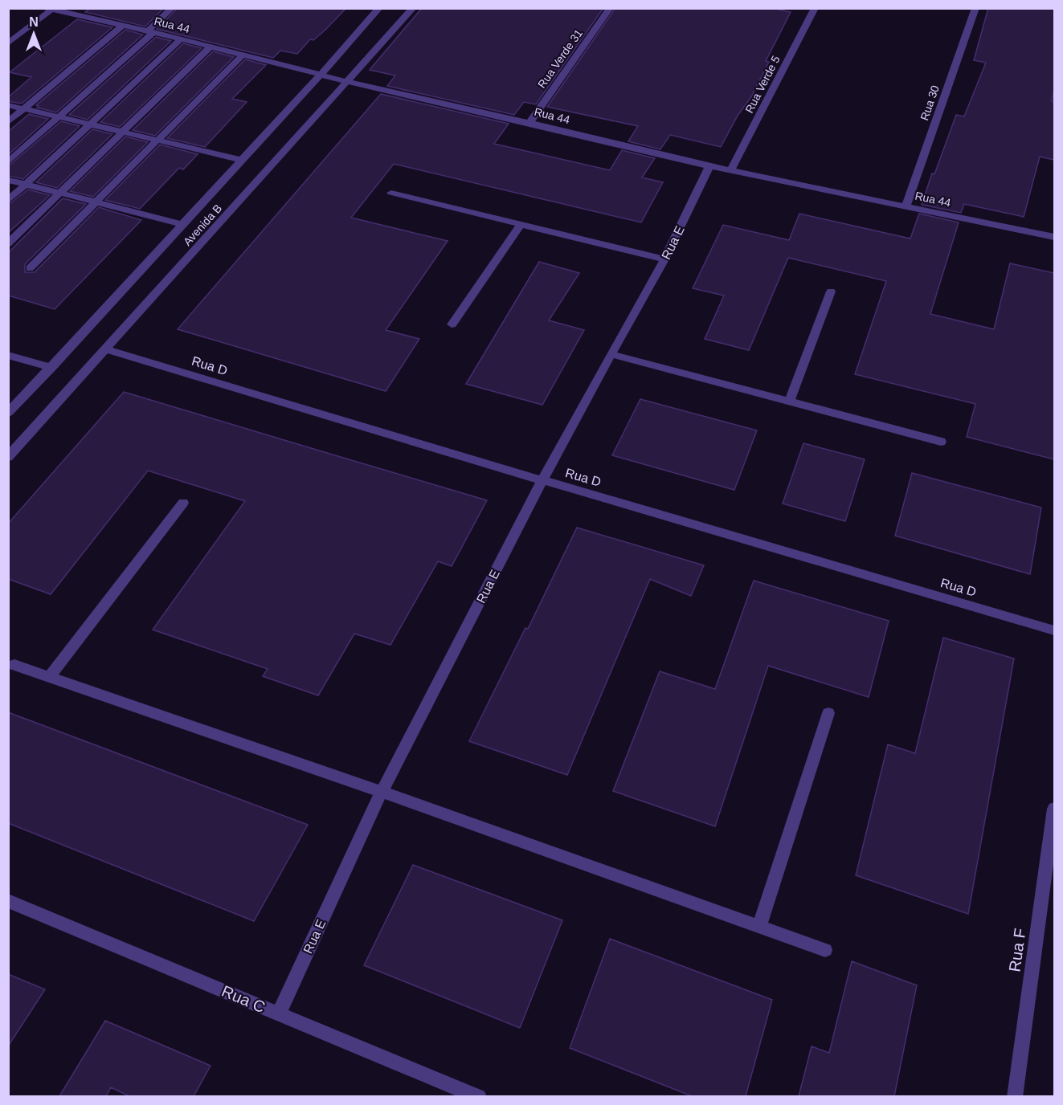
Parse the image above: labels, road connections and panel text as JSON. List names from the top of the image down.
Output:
{
  "streets": {
    "street": [
      "Rua 44",
      "Rua Verde 31",
      "Rua Verde 5",
      "Rua 30",
      "Avenida B",
      "Rua E",
      "Rua D",
      "Rua F",
      "Rua C"
    ]
  },
  "crossings": [
    ["Rua 44", "Rua Verde 31"],
    ["Rua 44", "Rua Verde 5"],
    ["Rua 44", "Rua 30"],
    ["Rua 44", "Avenida B"],
    ["Rua 44", "Rua E"],
    ["Avenida B", "Rua D"],
    ["Rua E", "Rua D"],
    ["Rua E", "Rua C"]
  ],
  "north": "top"
}
